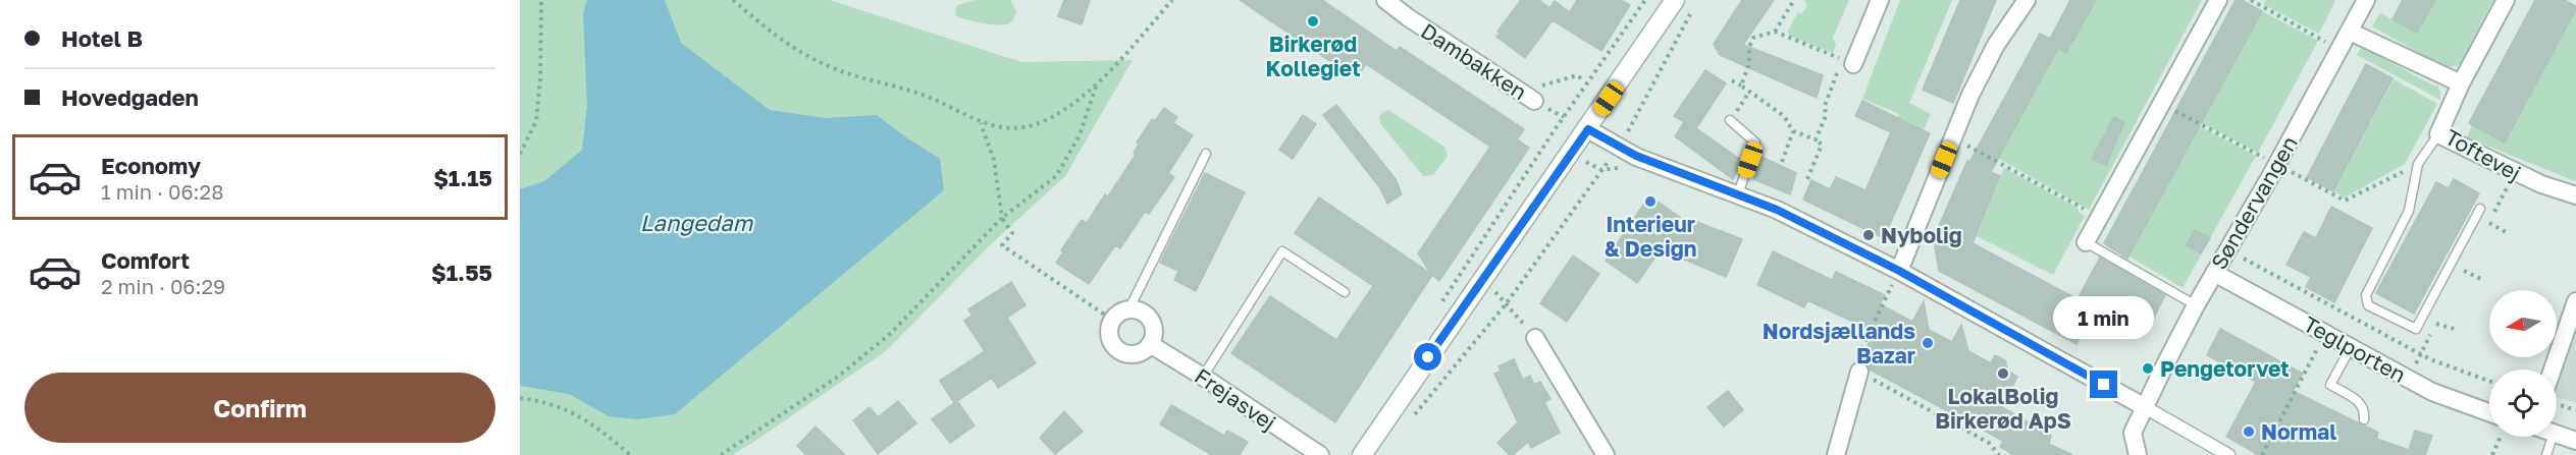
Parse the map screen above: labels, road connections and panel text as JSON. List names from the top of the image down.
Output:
{
  "streets": {
    "street": [
      "Dambakken",
      "Toftevej",
      "Søndervangen",
      "Teglporten",
      "Frejasvej"
    ]
  },
  "crossings": [
    ["Søndervangen", "Teglporten"]
  ],
  "water": ["Langedam"],
  "places": [
    "Birkerød Kollegiet",
    "Interieur & Design",
    "Nybolig",
    "Nordsjællands Bazar",
    "Pengetorvet",
    "LokalBolig Birkerød ApS",
    "Normal"
  ],
  "north": "left",
  "page": {
    "banner": ["Hotel B", "Hovedgaden"],
    "list": [
      {
        "name": "Economy",
        "note": "1 min · 06:28",
        "value": "$1.15"
      },
      {
        "name": "Comfort",
        "note": "2 min · 06:29",
        "value": "$1.55"
      }
    ],
    "bubble": "1 min",
    "buttons": "Confirm"
  }
}
